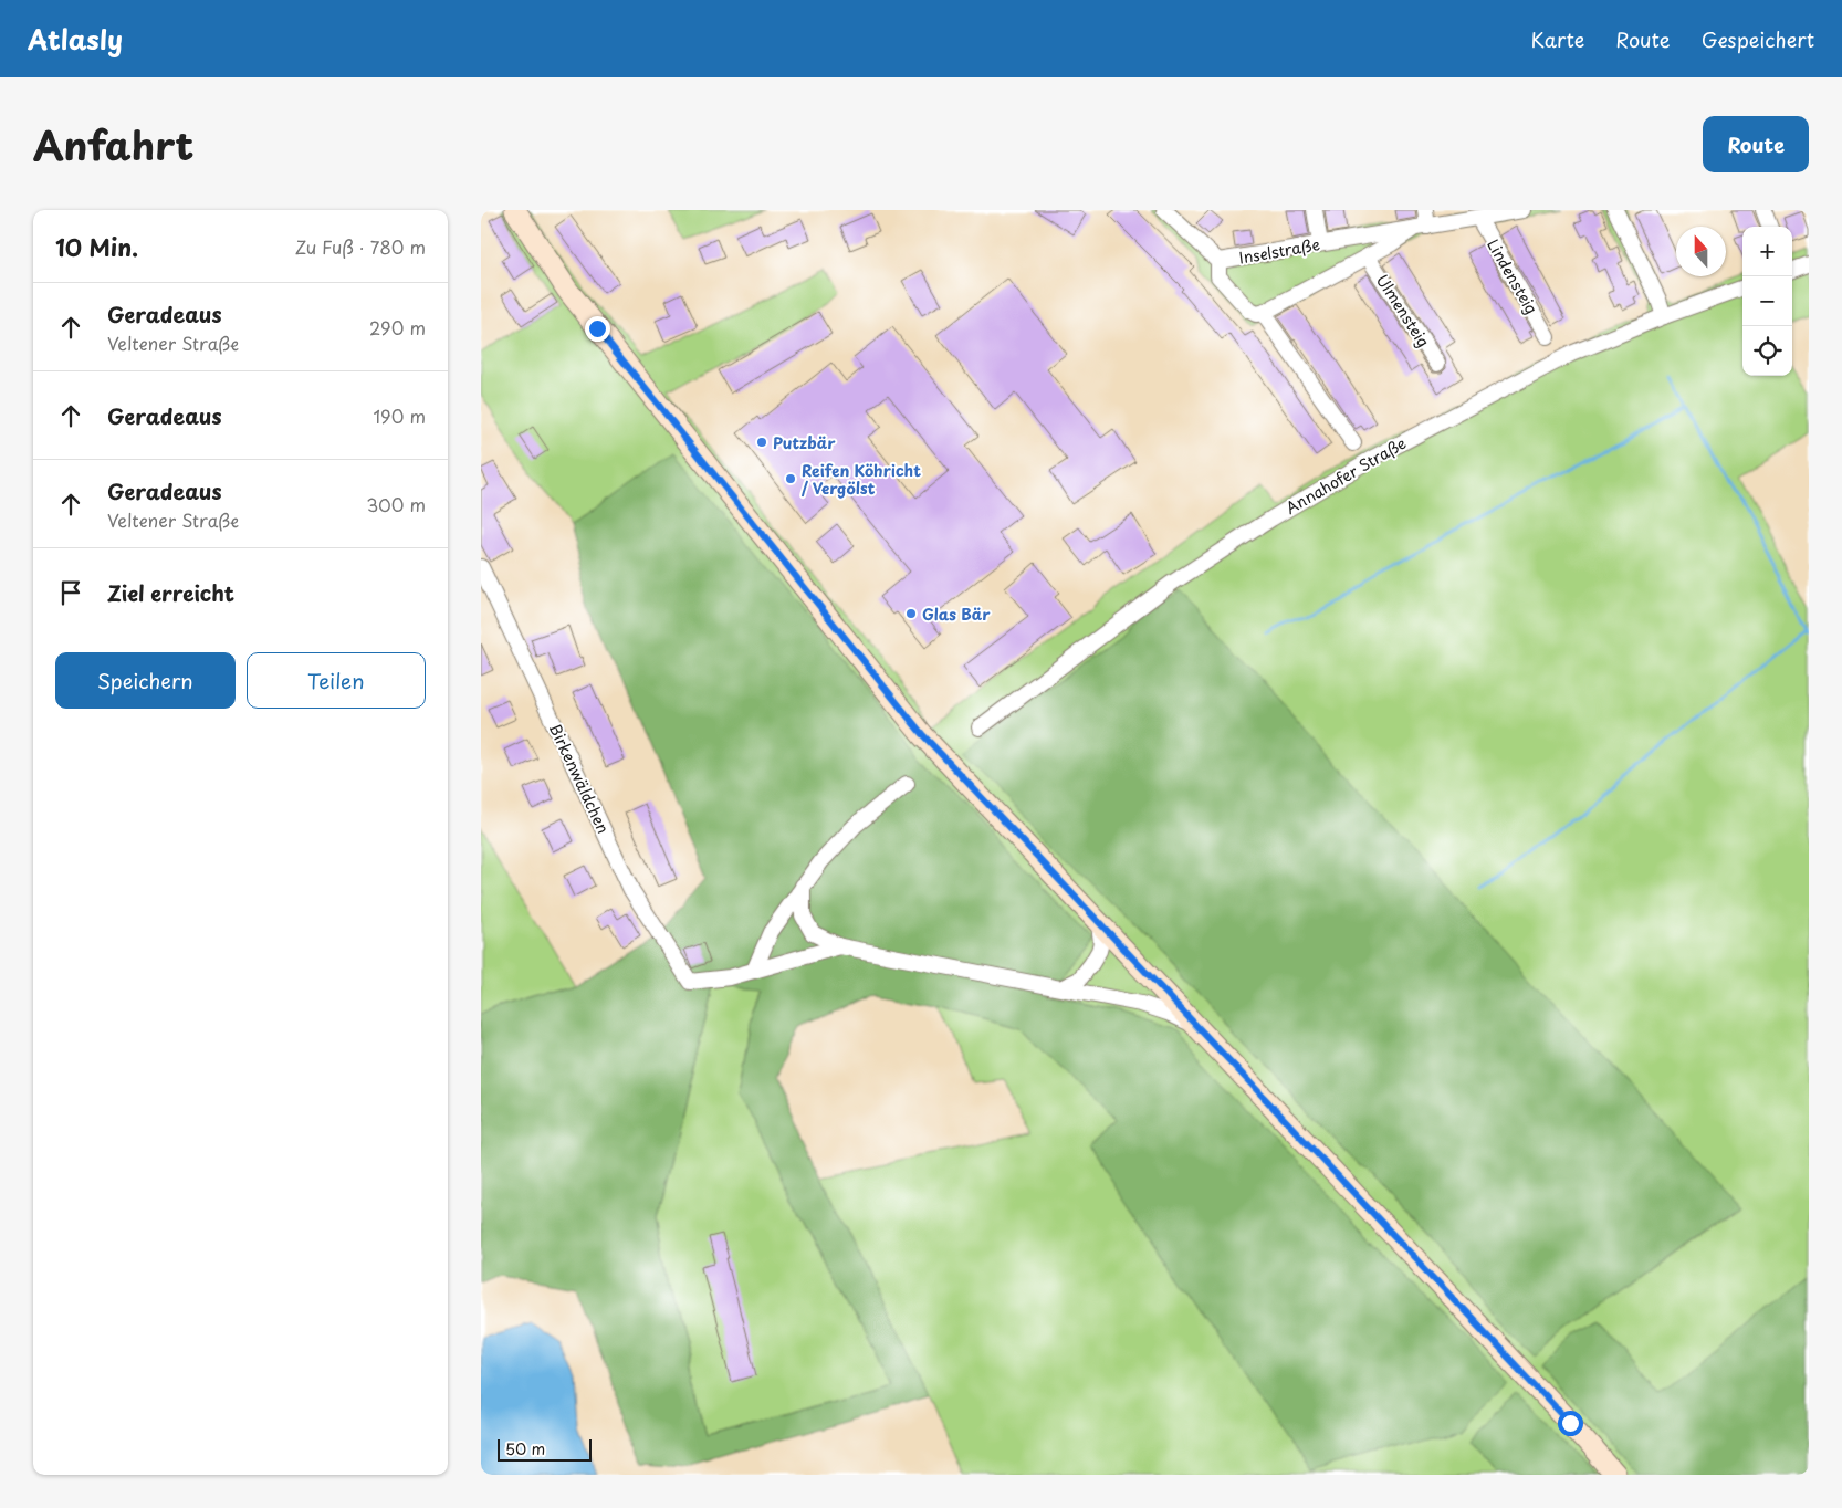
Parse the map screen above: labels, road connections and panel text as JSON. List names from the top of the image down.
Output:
{
  "streets": {
    "street": [
      "Inselstraße",
      "Lindensteig",
      "Ulmensteig",
      "Annahofer Straße",
      "Birkenwäldchen"
    ]
  },
  "crossings": [
    ["Inselstraße", "Lindensteig"],
    ["Inselstraße", "Ulmensteig"]
  ],
  "places": ["Putzbär", "Reifen Köhricht / Vergölst", "Glas Bär"],
  "scale_bar": "50 m",
  "north": "top",
  "page": {
    "header": "Atlasly",
    "nav": ["Karte", "Route", "Gespeichert"],
    "title": "Anfahrt",
    "buttons": [
      "Route",
      ["Speichern", "Teilen"]
    ],
    "heading": ["10 Min.", "Zu Fuß · 780 m"],
    "map_buttons": ["+", "−"],
    "list": [
      ["Geradeaus", "Veltener Straße", "290 m"],
      ["Geradeaus", "190 m"],
      ["Geradeaus", "Veltener Straße", "300 m"],
      "Ziel erreicht"
    ],
    "scale": "50 m"
  }
}
